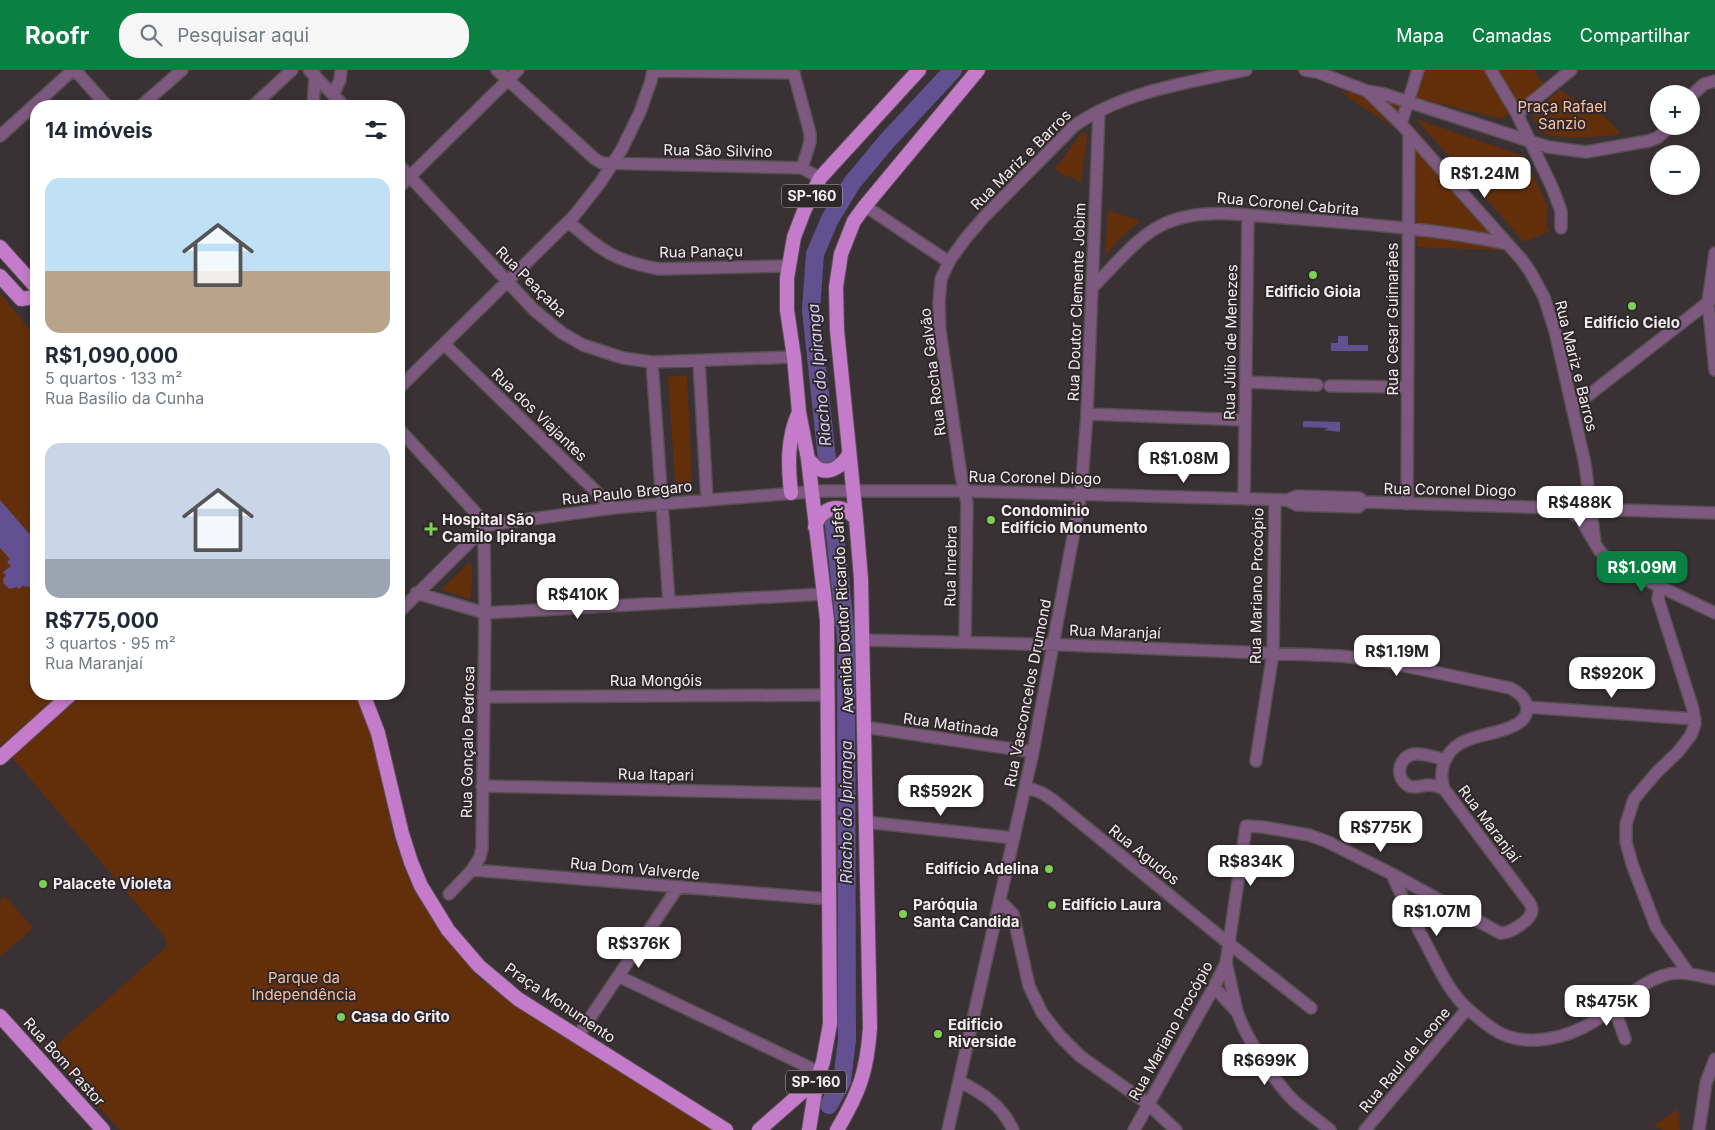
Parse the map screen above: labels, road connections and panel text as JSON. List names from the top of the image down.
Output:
{
  "streets": {
    "main road": [
      "SP-160",
      "Avenida Doutor Ricardo Jafet",
      "Praça Monumento",
      "Rua Bom Pastor"
    ],
    "street": [
      "Rua São Silvino",
      "Rua Mariz e Barros",
      "Rua Coronel Cabrita",
      "Rua Panaçu",
      "Rua Peaçaba",
      "Rua Doutor Clemente Jobim",
      "Rua Cesar Guimarães",
      "Rua Júlio de Menezes",
      "Rua Rocha Galvão",
      "Rua dos Viajantes",
      "Rua Coronel Diogo",
      "Rua Paulo Bregaro",
      "Rua Inrebra",
      "Rua Mariano Procópio",
      "Rua Maranjaí",
      "Rua Mongóis",
      "Rua Vasconcelos Drumond",
      "Rua Matinada",
      "Rua Gonçalo Pedrosa",
      "Rua Itapari",
      "Rua Agudos",
      "Rua Dom Valverde",
      "Rua Raul de Leone"
    ]
  },
  "crossings": [
    ["Rua São Silvino", "Avenida Doutor Ricardo Jafet"],
    ["Rua Mariz e Barros", "Rua Coronel Cabrita"],
    ["Rua Mariz e Barros", "Rua Doutor Clemente Jobim"],
    ["Rua Mariz e Barros", "Rua Cesar Guimarães"],
    ["Rua Mariz e Barros", "Rua Rocha Galvão"],
    ["Rua Mariz e Barros", "Rua Coronel Diogo"],
    ["Rua Coronel Cabrita", "Rua Doutor Clemente Jobim"],
    ["Rua Coronel Cabrita", "Rua Cesar Guimarães"],
    ["Rua Coronel Cabrita", "Rua Júlio de Menezes"],
    ["Rua Panaçu", "Avenida Doutor Ricardo Jafet"],
    ["Rua Peaçaba", "Avenida Doutor Ricardo Jafet"],
    ["Rua Doutor Clemente Jobim", "Rua Coronel Diogo"],
    ["Rua Doutor Clemente Jobim", "Rua Vasconcelos Drumond"],
    ["Rua Cesar Guimarães", "Rua Coronel Diogo"],
    ["Rua Júlio de Menezes", "Rua Coronel Diogo"],
    ["Rua Rocha Galvão", "Rua Coronel Diogo"],
    ["Rua Rocha Galvão", "Rua Inrebra"],
    ["Rua dos Viajantes", "Rua Paulo Bregaro"],
    ["Rua Coronel Diogo", "Rua Paulo Bregaro"],
    ["Rua Coronel Diogo", "Rua Inrebra"],
    ["Rua Coronel Diogo", "Rua Mariano Procópio"],
    ["Rua Coronel Diogo", "Avenida Doutor Ricardo Jafet"],
    ["Rua Coronel Diogo", "Rua Vasconcelos Drumond"],
    ["Rua Paulo Bregaro", "Avenida Doutor Ricardo Jafet"],
    ["Rua Inrebra", "Rua Maranjaí"],
    ["Rua Mariano Procópio", "Rua Maranjaí"],
    ["Rua Mariano Procópio", "Rua Agudos"],
    ["Avenida Doutor Ricardo Jafet", "Rua Maranjaí"],
    ["Avenida Doutor Ricardo Jafet", "Rua Mongóis"],
    ["Avenida Doutor Ricardo Jafet", "Rua Matinada"],
    ["Avenida Doutor Ricardo Jafet", "Rua Itapari"],
    ["Avenida Doutor Ricardo Jafet", "Rua Dom Valverde"],
    ["Rua Maranjaí", "Rua Vasconcelos Drumond"],
    ["Rua Mongóis", "Rua Gonçalo Pedrosa"],
    ["Rua Vasconcelos Drumond", "Rua Matinada"],
    ["Rua Vasconcelos Drumond", "Rua Agudos"],
    ["Rua Gonçalo Pedrosa", "Rua Itapari"],
    ["Rua Gonçalo Pedrosa", "Rua Dom Valverde"]
  ],
  "water": ["Riacho do Ipiranga"],
  "parks": ["Praça Rafael Sanzio", "Parque da Independência"],
  "places": {
    "other": [
      "Edificio Gioia",
      "Edifício Cielo",
      "Condominio Edifício Monumento",
      "Edifício Adelina",
      "Palacete Violeta",
      "Edifício Laura",
      "Paróquia Santa Candida",
      "Casa do Grito",
      "Edificio Riverside"
    ],
    "health": ["Hospital São Camilo Ipiranga"]
  },
  "page": {
    "header": "Roofr",
    "search": "Pesquisar aqui",
    "nav": ["Mapa", "Camadas", "Compartilhar"],
    "map_buttons": ["+", "−"],
    "heading": "14 imóveis",
    "price": [
      "R$1.24M",
      "R$1.08M",
      "R$488K",
      "R$1.09M",
      "R$410K",
      "R$1.19M",
      "R$920K",
      "R$592K",
      "R$775K",
      "R$834K",
      "R$1.07M",
      "R$376K",
      "R$475K",
      "R$699K"
    ],
    "list": [
      {
        "name": "R$1,090,000",
        "note": "5 quartos · 133 m² · Rua Basílio da Cunha"
      },
      {
        "name": "R$775,000",
        "note": "3 quartos · 95 m² · Rua Maranjaí"
      }
    ]
  }
}
